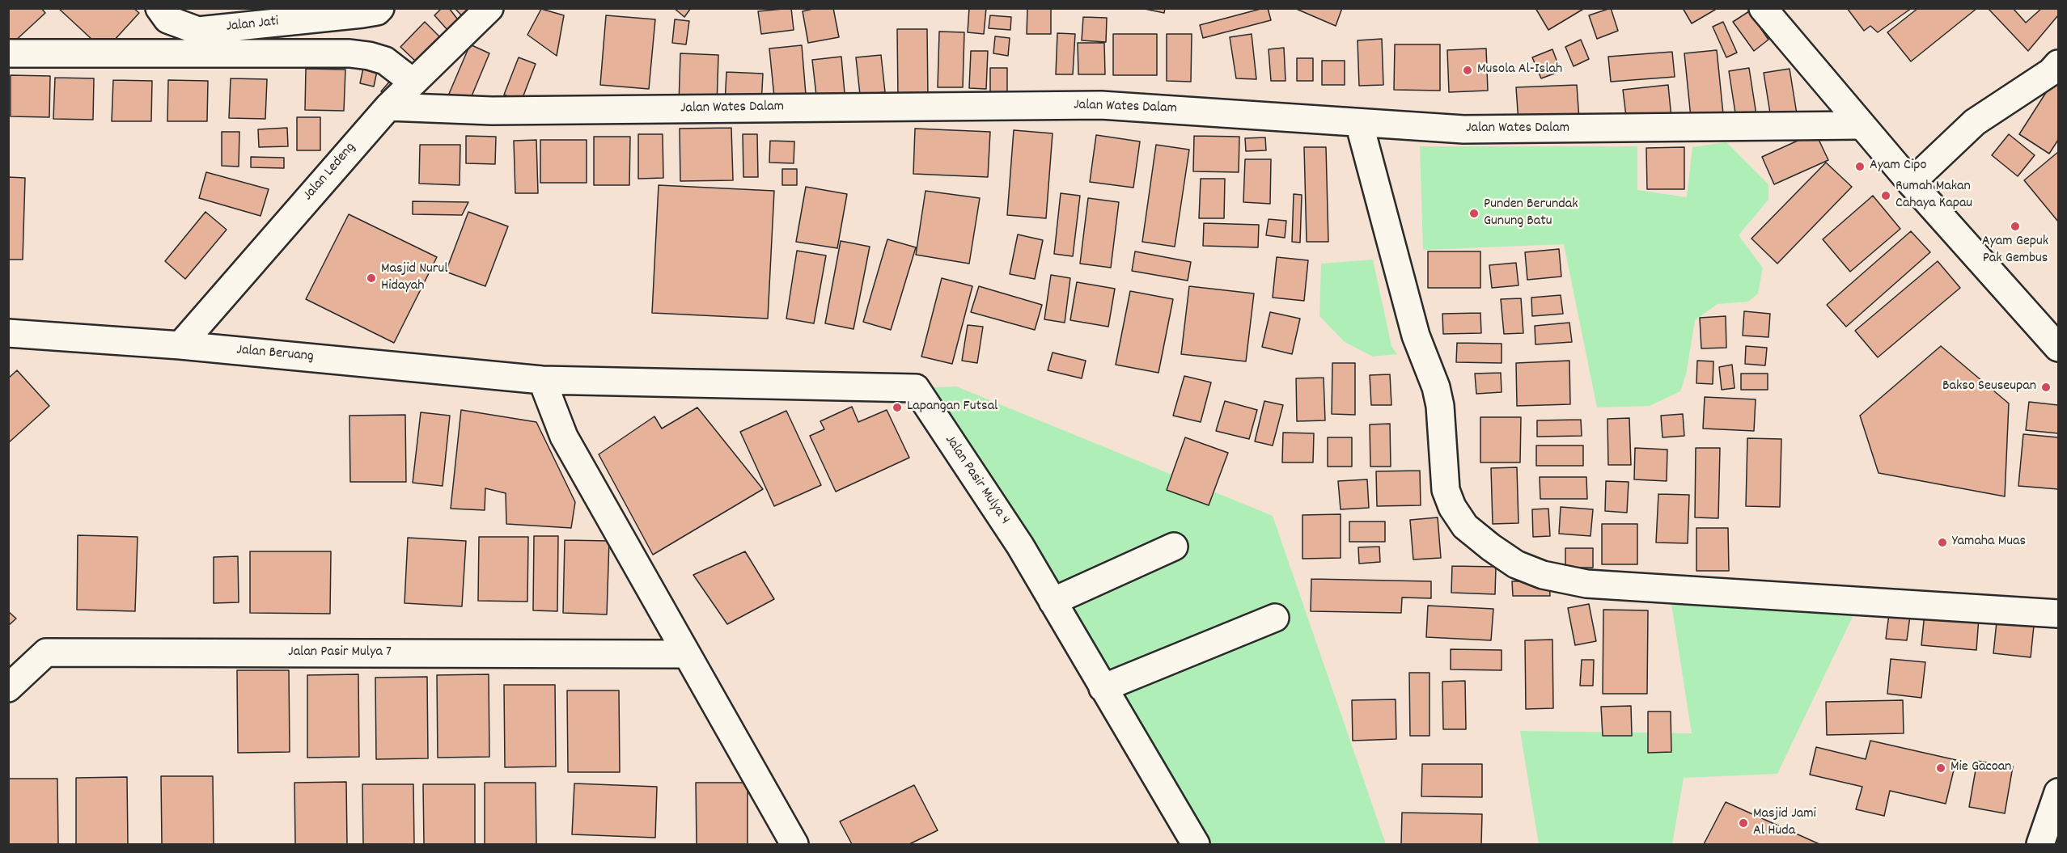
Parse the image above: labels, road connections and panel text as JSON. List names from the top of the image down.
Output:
{
  "streets": {
    "street": [
      "Jalan Jati",
      "Jalan Wates Dalam",
      "Jalan Ledeng",
      "Jalan Beruang",
      "Jalan Pasir Mulya 4",
      "Jalan Pasir Mulya 7"
    ]
  },
  "crossings": [
    ["Jalan Wates Dalam", "Jalan Ledeng"],
    ["Jalan Ledeng", "Jalan Beruang"],
    ["Jalan Beruang", "Jalan Pasir Mulya 4"]
  ],
  "places": [
    "Musola Al-Islah",
    "Ayam Cipo",
    "Rumah Makan Cahaya Kapau",
    "Punden Berundak Gunung Batu",
    "Ayam Gepuk Pak Gembus",
    "Masjid Nurul Hidayah",
    "Bakso Seuseupan",
    "Lapangan Futsal",
    "Yamaha Muas",
    "Mie Gacoan",
    "Masjid Jami Al Huda"
  ]
}
